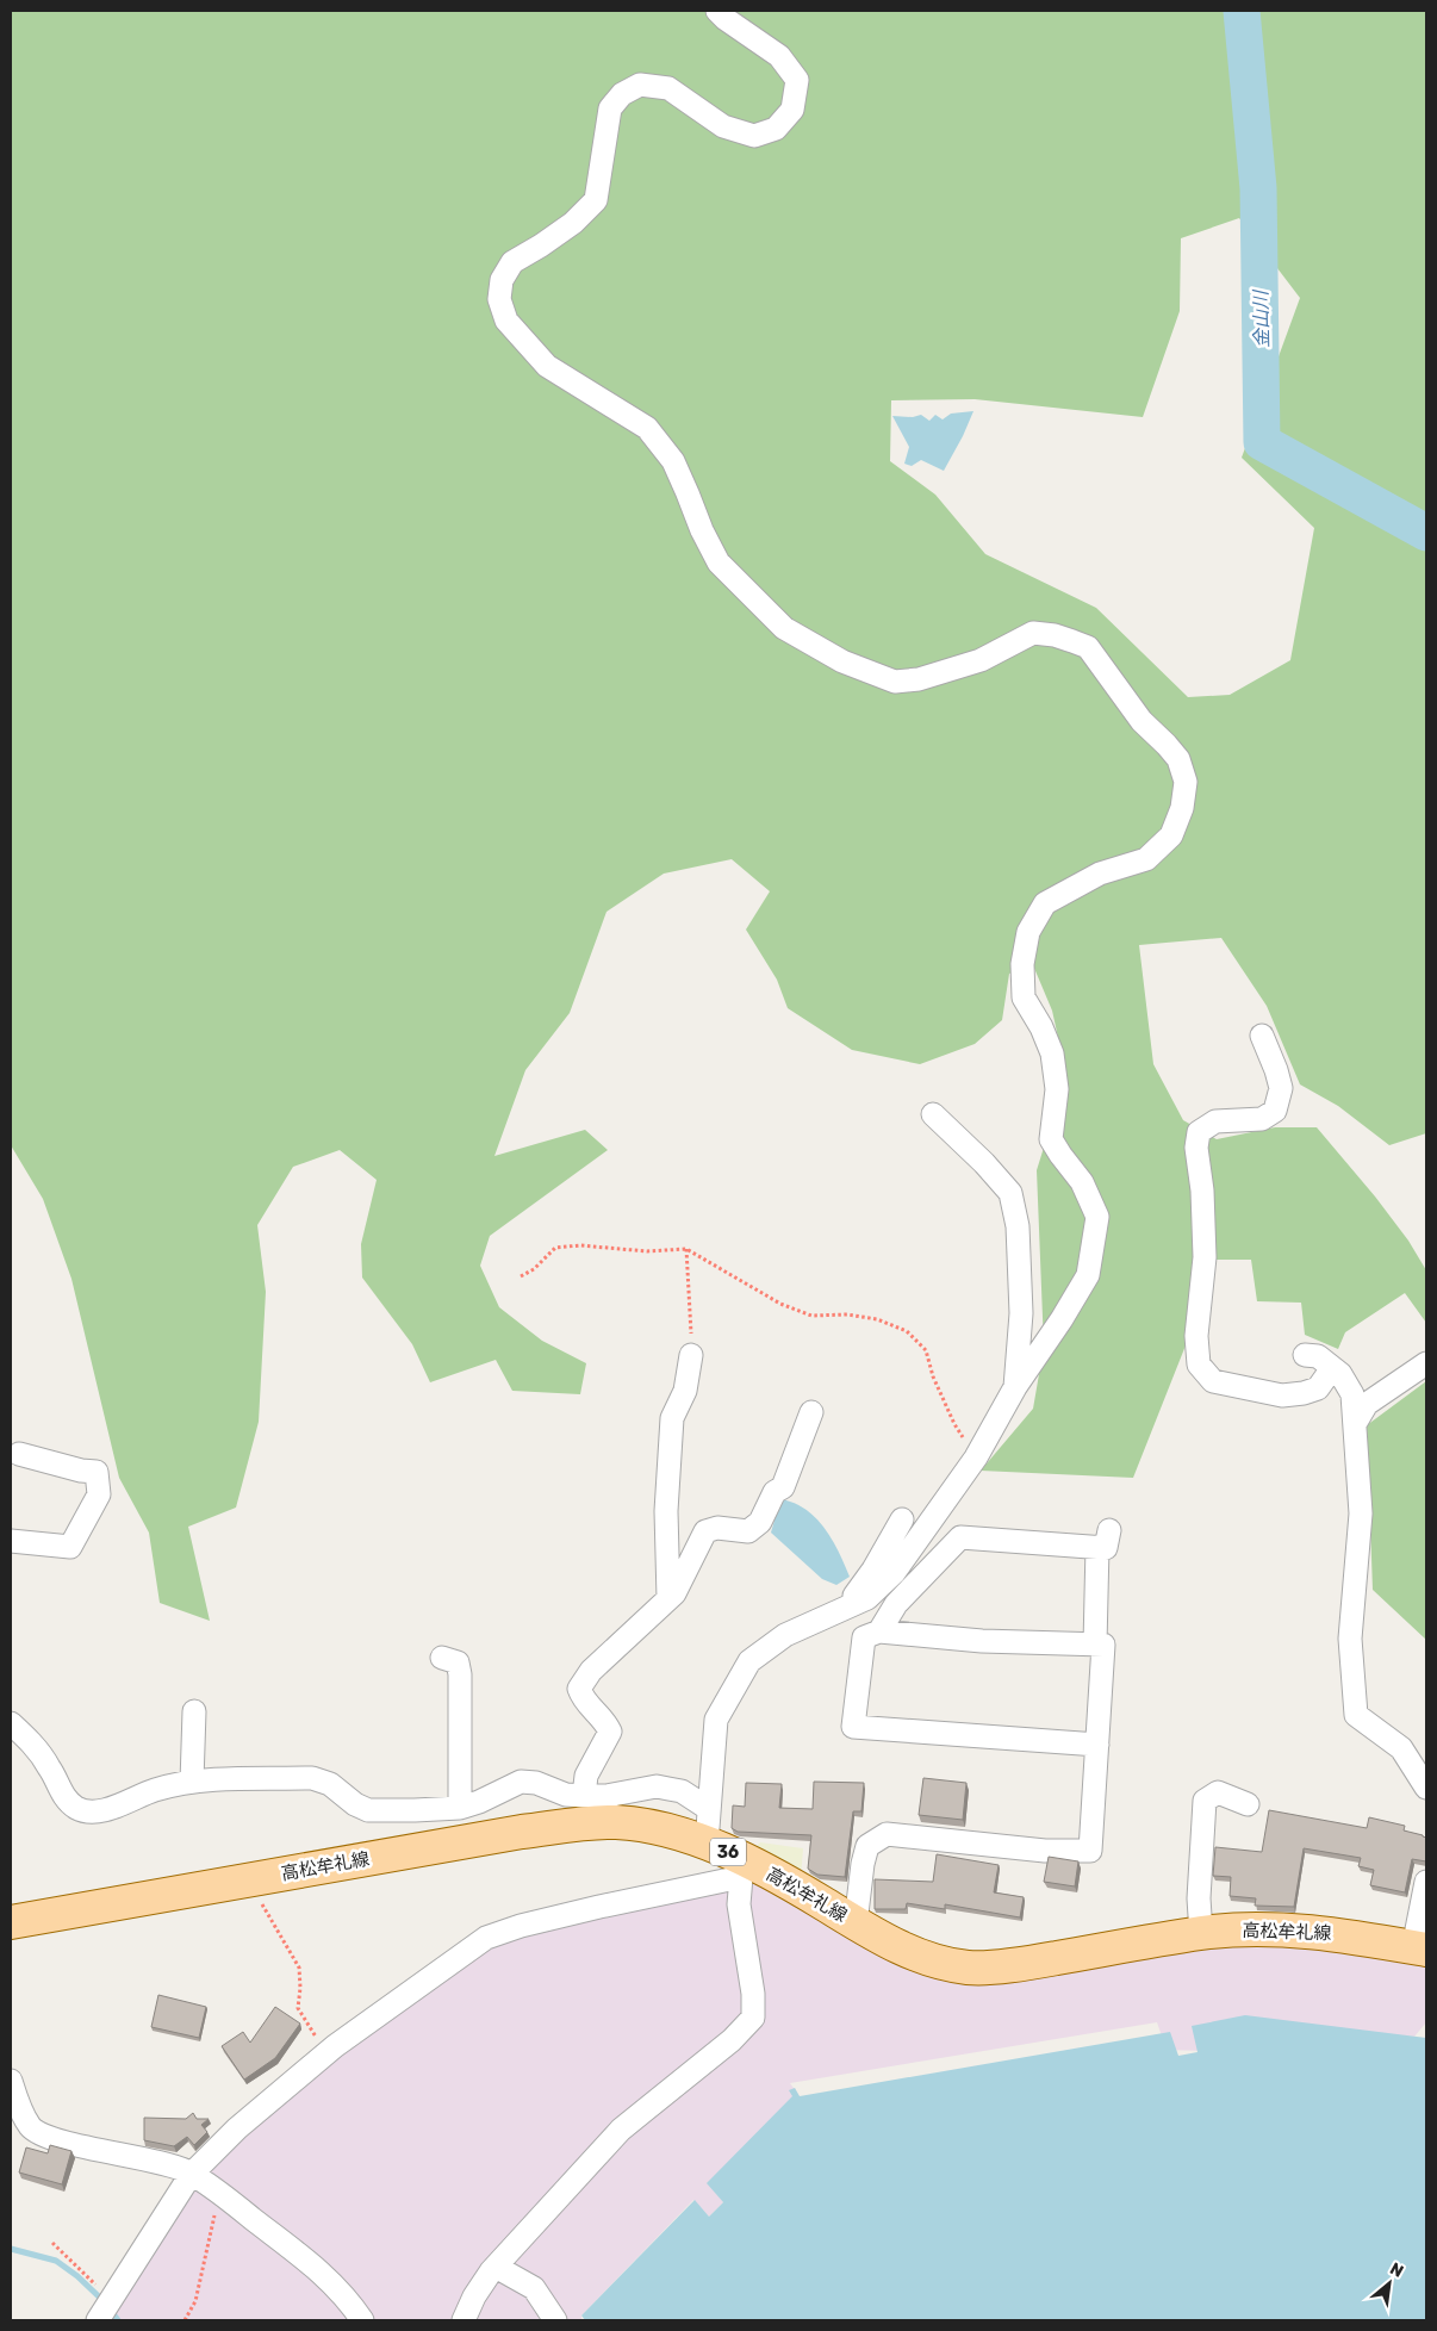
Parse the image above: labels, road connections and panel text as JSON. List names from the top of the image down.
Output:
{
  "streets": {
    "main road": ["36", "高松牟礼線"]
  },
  "water": ["金山川"],
  "north": "top right"
}
